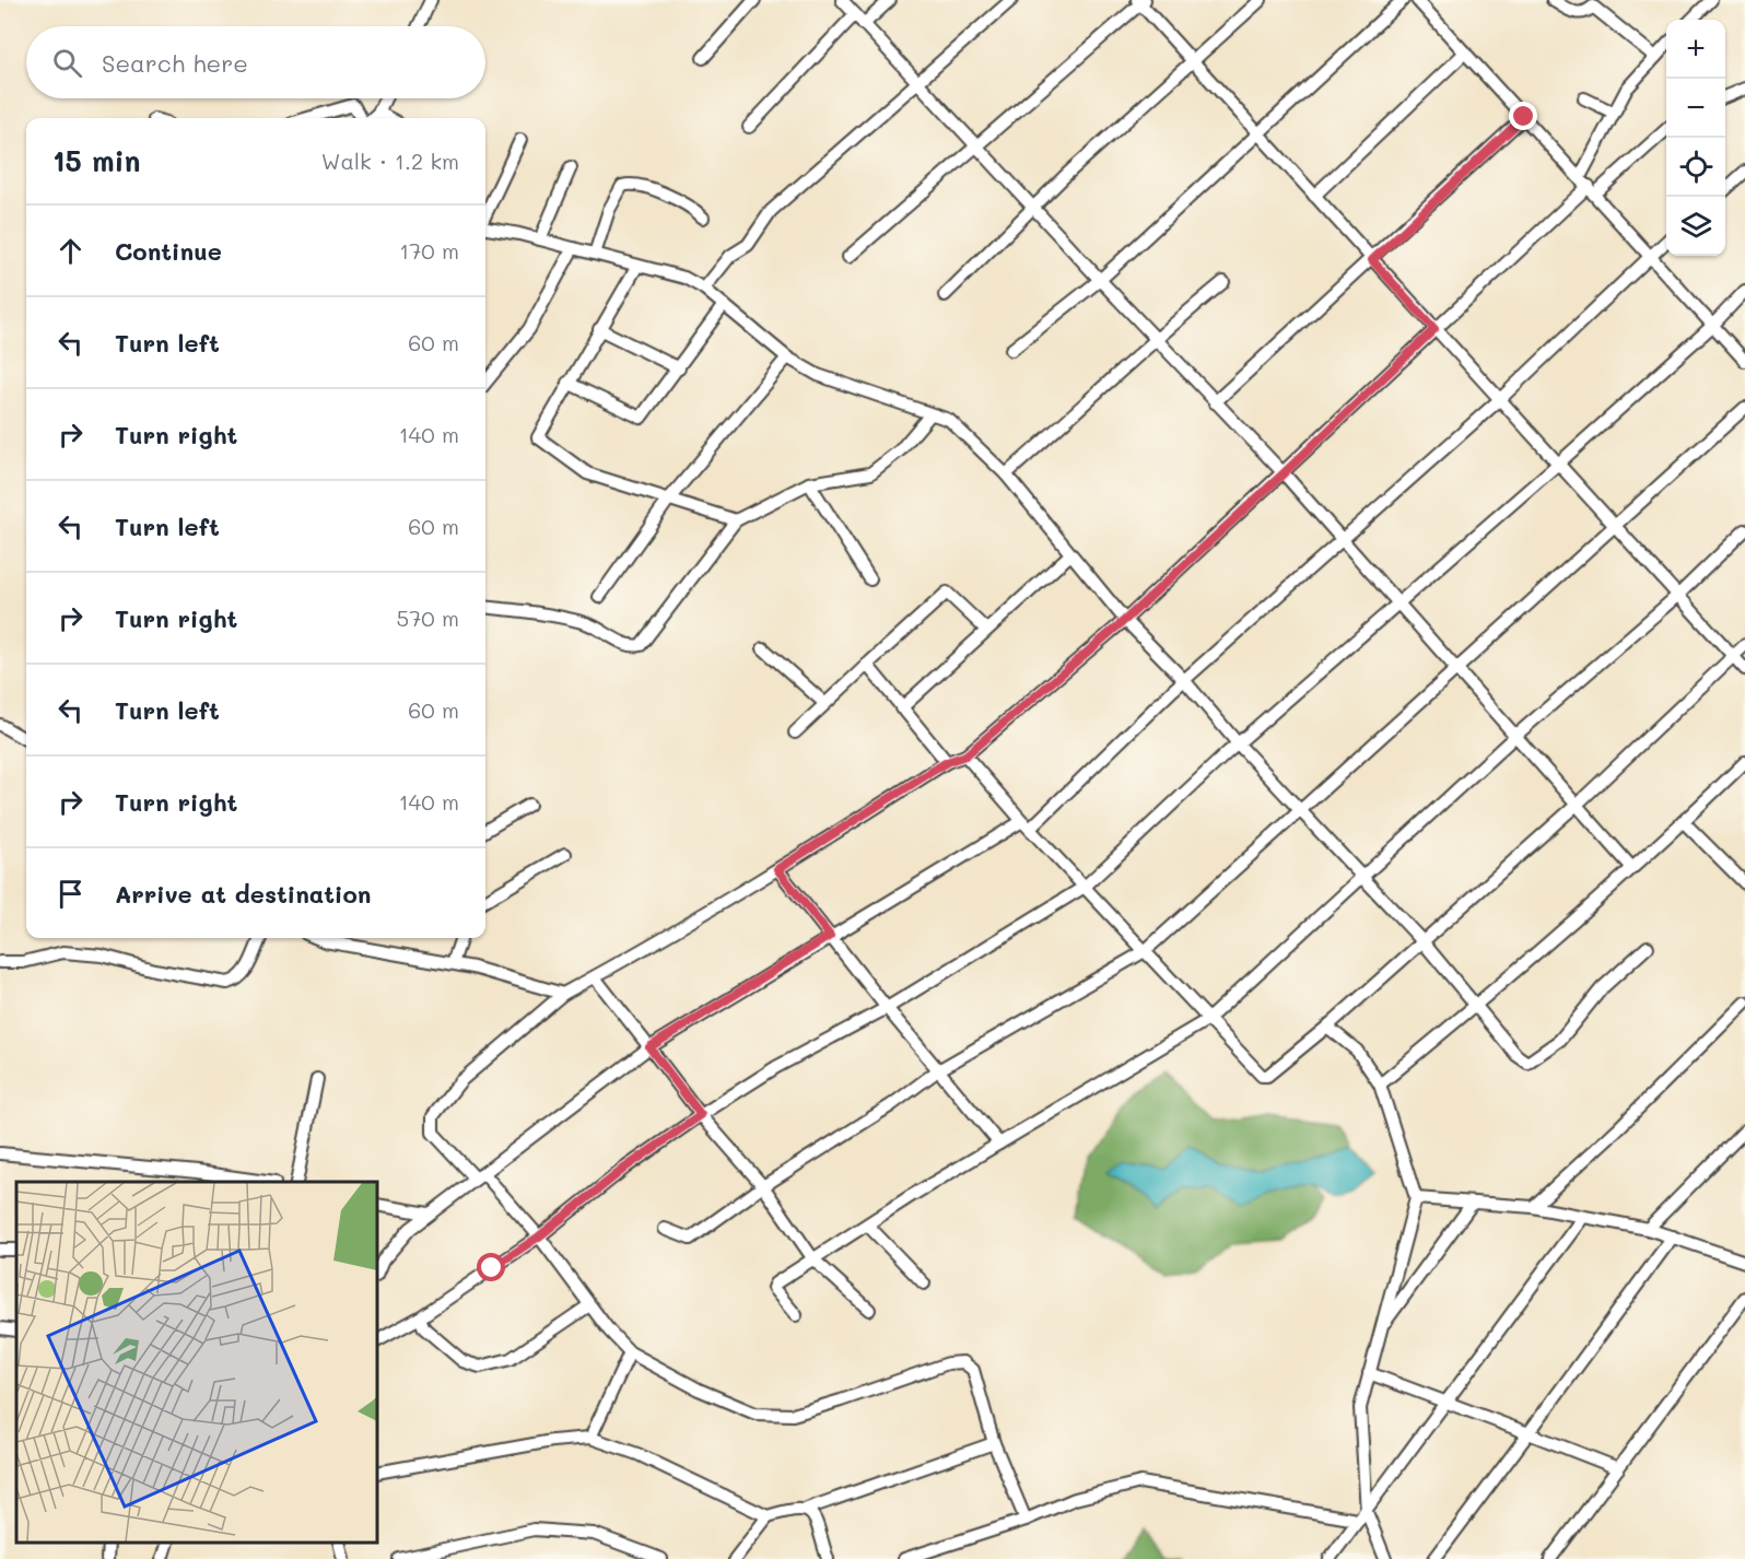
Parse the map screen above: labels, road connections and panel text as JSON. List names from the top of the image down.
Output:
{
  "page": {
    "map_buttons": ["+", "−"],
    "search": "Search here",
    "heading": ["15 min", "Walk · 1.2 km"],
    "list": [
      ["Continue", "170 m"],
      ["Turn left", "60 m"],
      ["Turn right", "140 m"],
      ["Turn left", "60 m"],
      ["Turn right", "570 m"],
      ["Turn left", "60 m"],
      ["Turn right", "140 m"],
      "Arrive at destination"
    ]
  }
}
